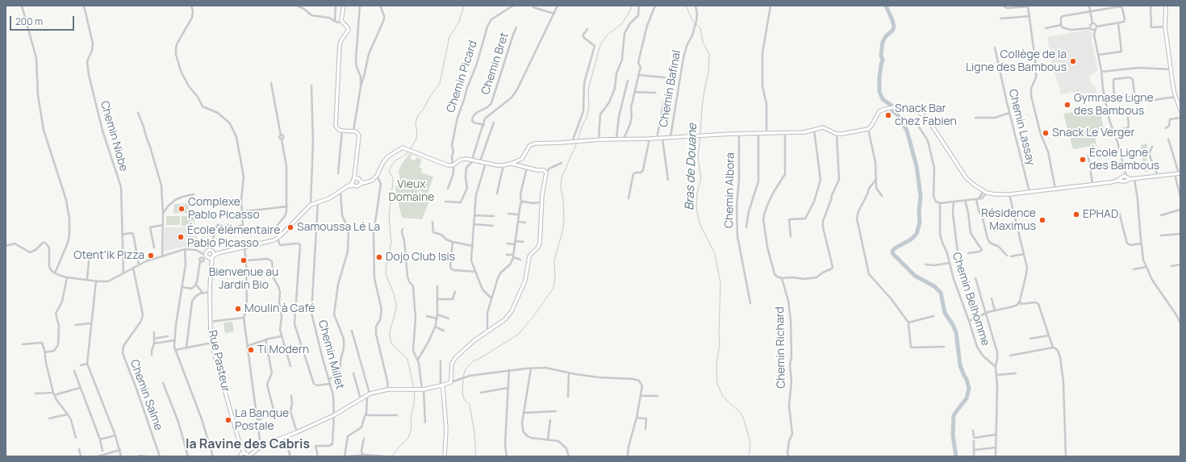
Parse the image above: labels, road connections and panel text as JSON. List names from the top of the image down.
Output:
{
  "streets": {
    "main road": ["Rue Pasteur"],
    "street": [
      "Chemin Bret",
      "Chemin Picard",
      "Chemin Bafinal",
      "Chemin Lassay",
      "Chemin Niobe",
      "Chemin Albora",
      "Chemin Belhomme",
      "Chemin Richard",
      "Chemin Millet",
      "Chemin Salme"
    ]
  },
  "districts": ["la Ravine des Cabris"],
  "water": ["Bras de Douane"],
  "parks": ["Vieux Domaine"],
  "places": [
    "Collège de la Ligne des Bambous",
    "Gymnase Ligne des Bambous",
    "Snack Bar chez Fabien",
    "Snack Le Verger",
    "École Ligne des Bambous",
    "Complexe Pablo Picasso",
    "EPHAD",
    "Résidence Maximus",
    "Samoussa Lé La",
    "École élémentaire Pablo Picasso",
    "Otent'ik Pizza",
    "Dojo Club Isis",
    "Bienvenue au Jardin Bio",
    "Moulin à Café",
    "Ti Modern",
    "La Banque Postale"
  ],
  "scale_bar": "200 m"
}
